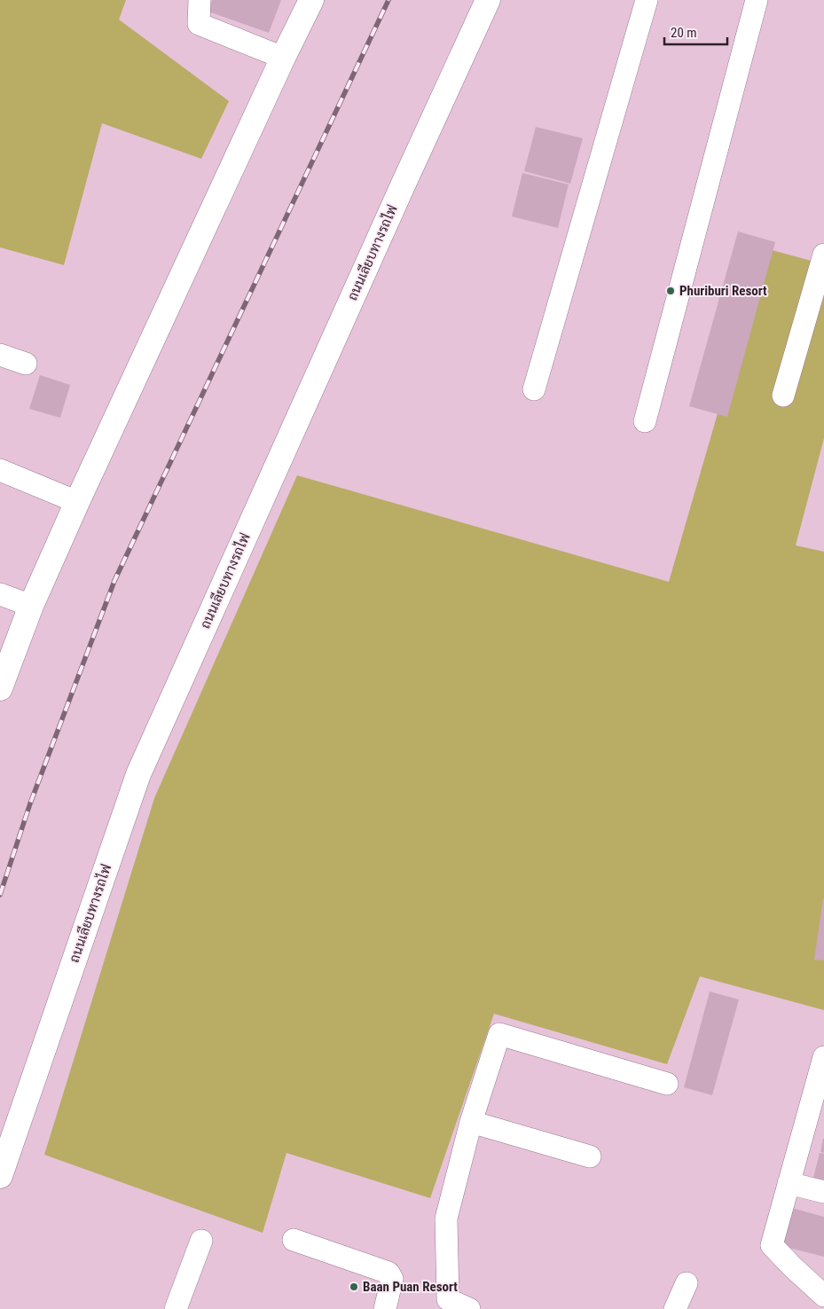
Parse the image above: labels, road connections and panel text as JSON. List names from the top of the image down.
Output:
{
  "streets": {
    "street": ["ถนนเลียบทางรถไฟ"]
  },
  "places": ["Phuriburi Resort", "Baan Puan Resort"],
  "scale_bar": "20 m"
}
